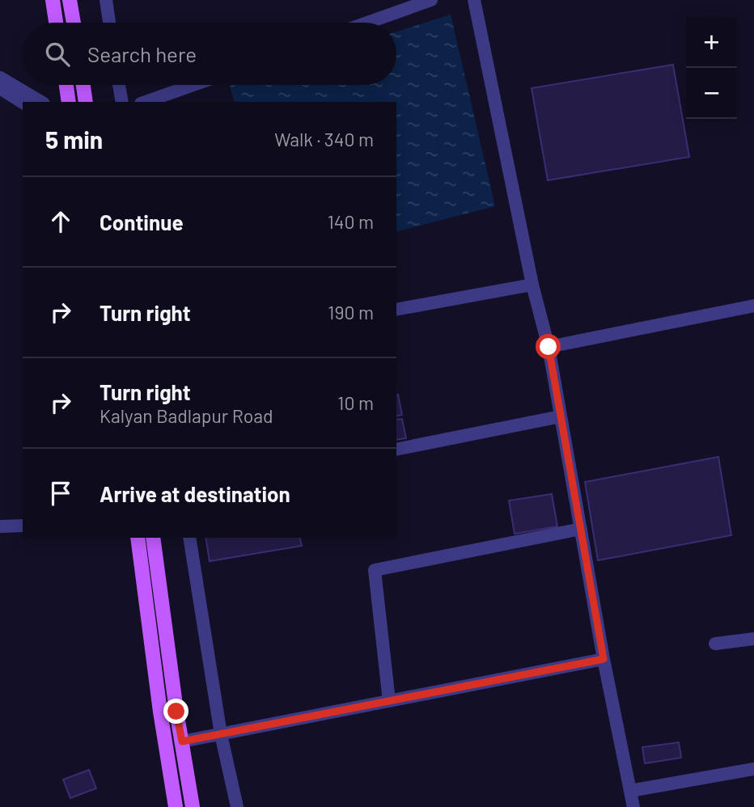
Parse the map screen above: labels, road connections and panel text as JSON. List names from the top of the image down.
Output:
{
  "page": {
    "map_buttons": ["+", "−"],
    "search": "Search here",
    "heading": ["5 min", "Walk · 340 m"],
    "list": [
      ["Continue", "140 m"],
      ["Turn right", "190 m"],
      ["Turn right", "Kalyan Badlapur Road", "10 m"],
      "Arrive at destination"
    ]
  }
}
